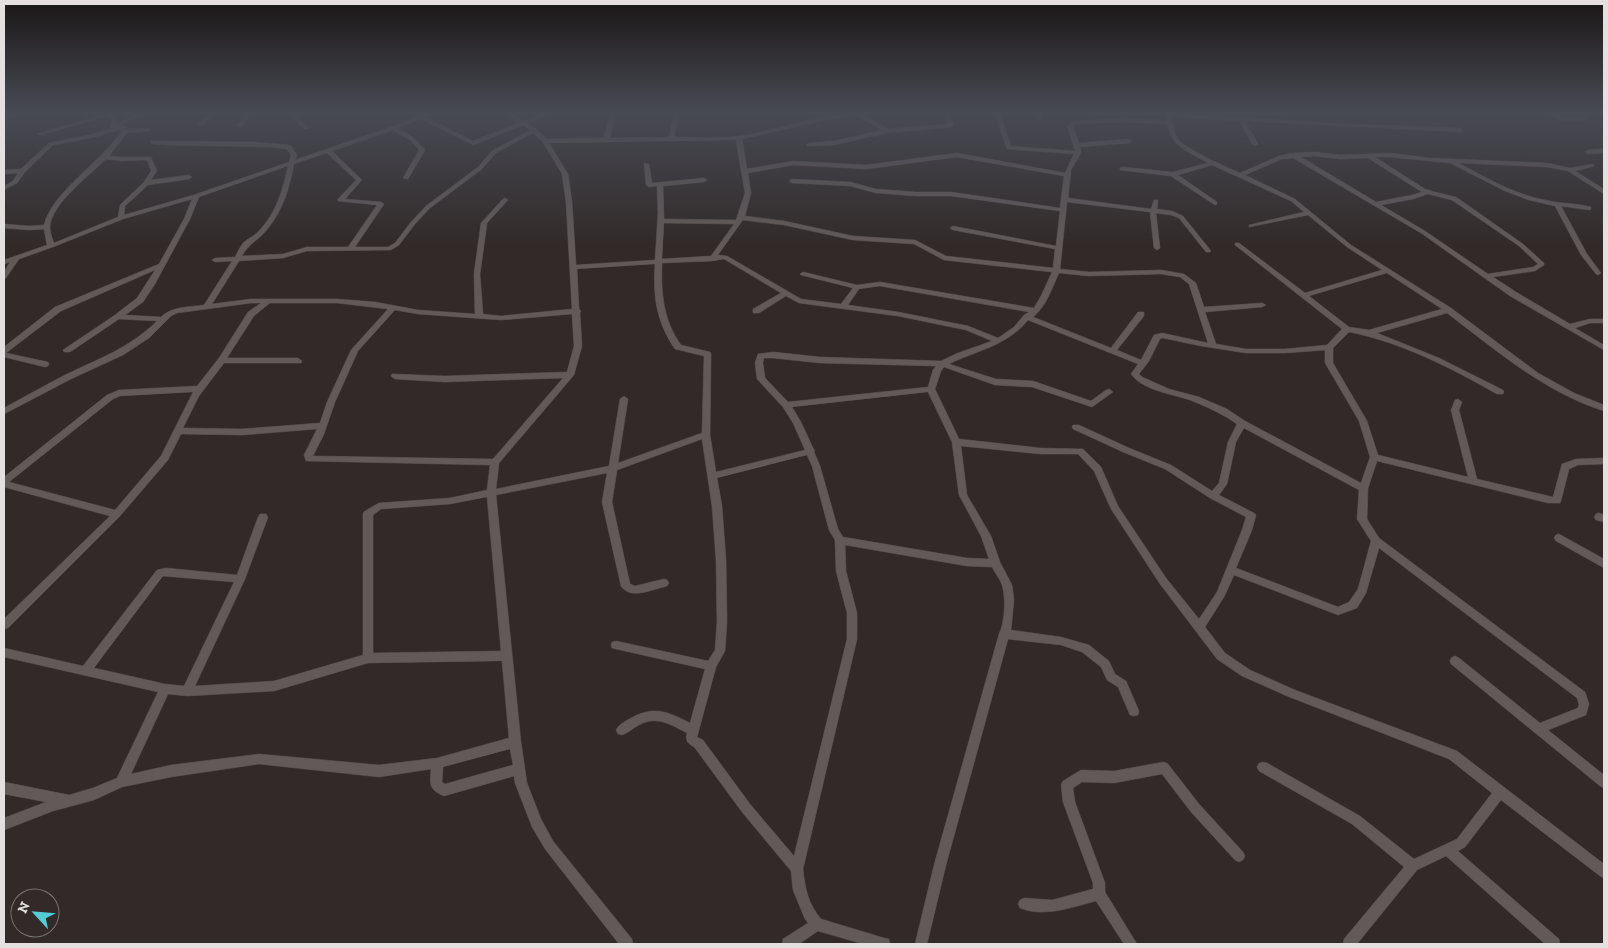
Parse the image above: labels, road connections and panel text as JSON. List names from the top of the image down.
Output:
{
  "north": "top left"
}
